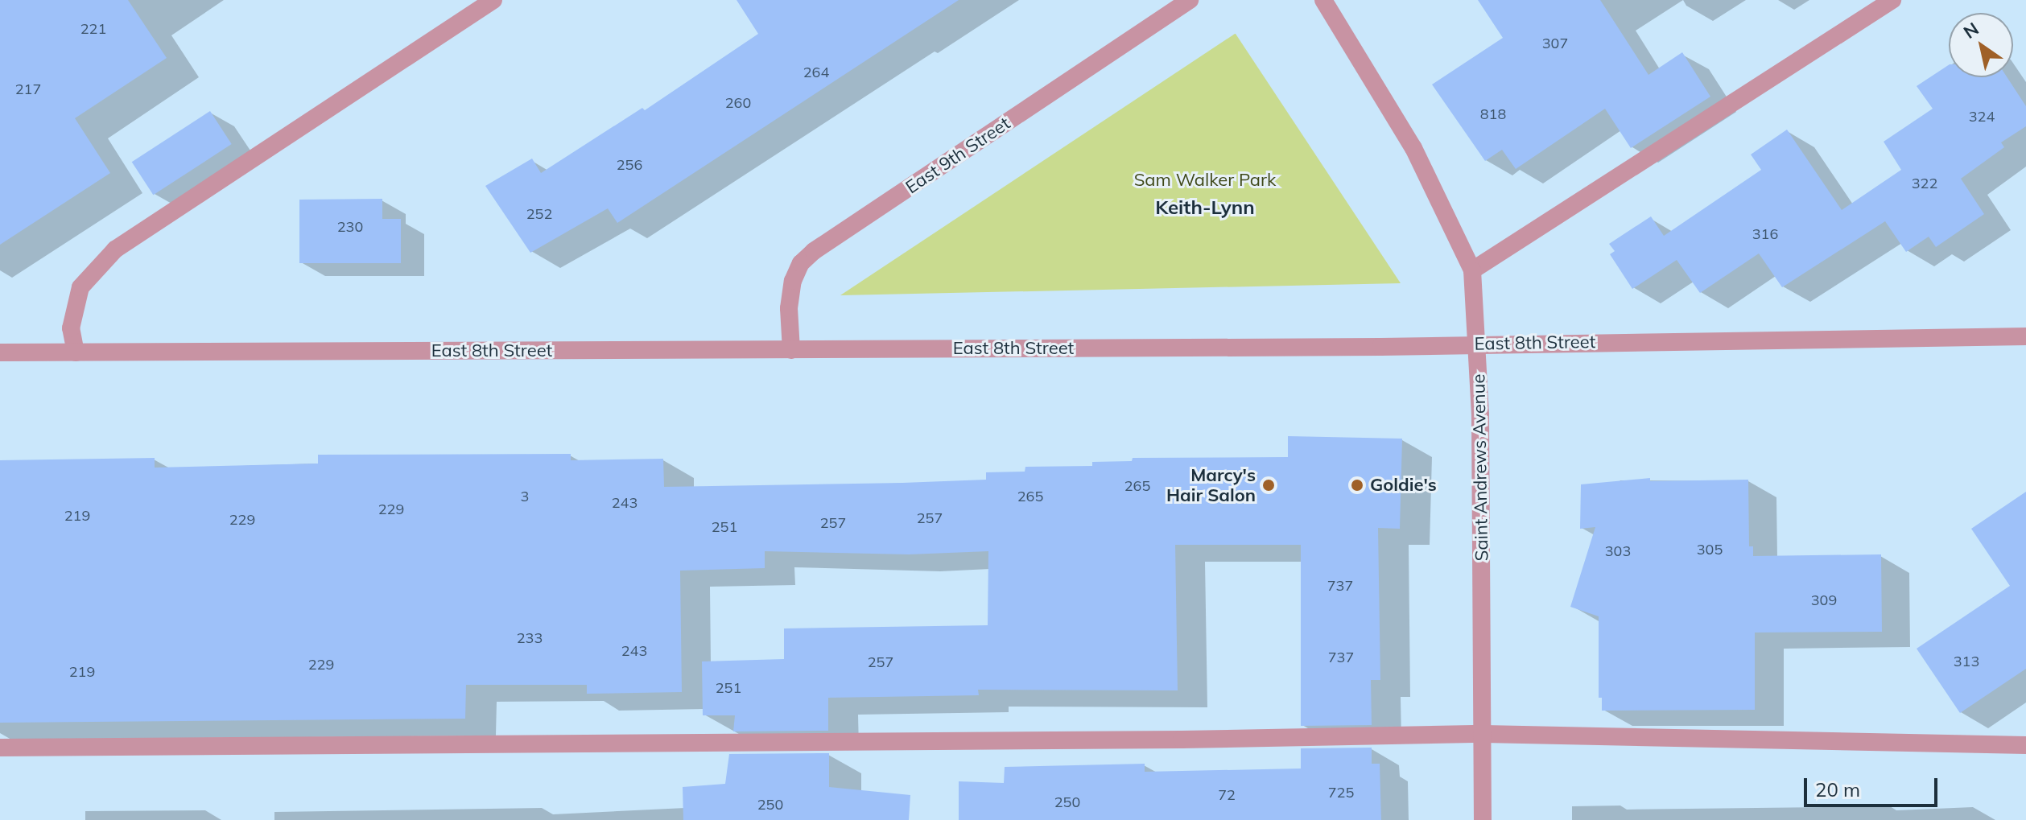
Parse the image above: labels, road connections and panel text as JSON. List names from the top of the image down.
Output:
{
  "streets": {
    "street": ["East 9th Street", "East 8th Street", "Saint Andrews Avenue"]
  },
  "crossings": [
    ["East 9th Street", "East 8th Street"],
    ["East 8th Street", "Saint Andrews Avenue"]
  ],
  "districts": ["Keith-Lynn"],
  "parks": ["Sam Walker Park"],
  "places": ["Marcy's Hair Salon", "Goldie's"],
  "house_numbers": [
    "221",
    "307",
    "264",
    "217",
    "260",
    "818",
    "324",
    "256",
    "322",
    "252",
    "230",
    "316",
    "265",
    "3",
    "265",
    "243",
    "229",
    "219",
    "257",
    "229",
    "257",
    "251",
    "305",
    "303",
    "737",
    "309",
    "233",
    "243",
    "737",
    "313",
    "257",
    "229",
    "219",
    "251",
    "725",
    "72",
    "250",
    "250"
  ],
  "scale_bar": "20 m",
  "north": "top left"
}
